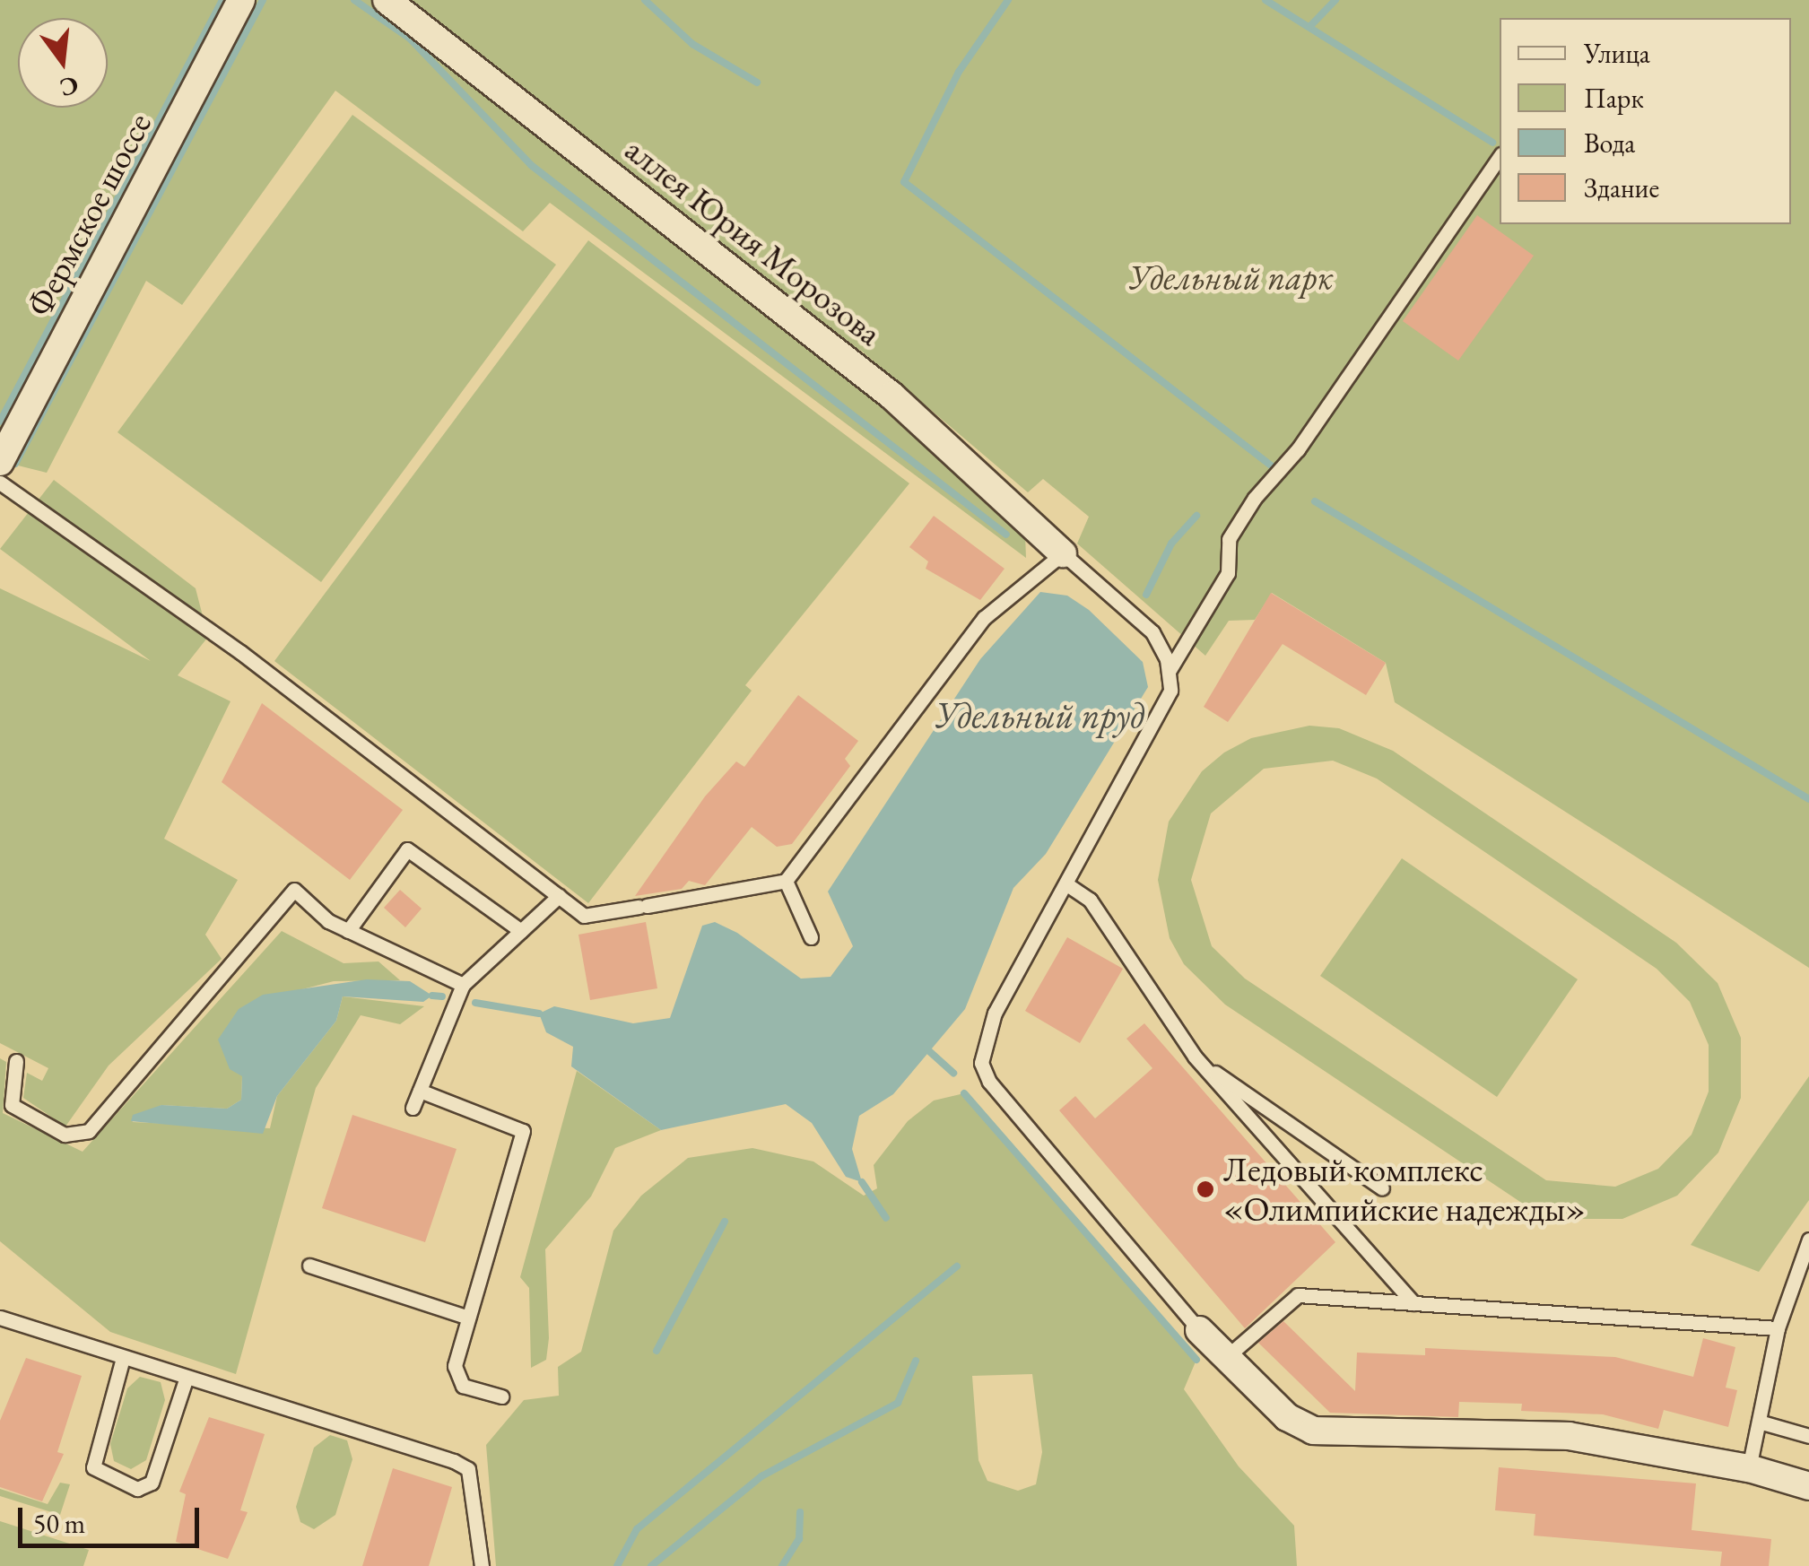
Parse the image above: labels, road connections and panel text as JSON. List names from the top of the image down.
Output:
{
  "streets": {
    "street": ["Фермское шоссе", "аллея Юрия Морозова"]
  },
  "water": ["Удельный пруд"],
  "parks": ["Удельный парк"],
  "places": ["Ледовый комплекс «Олимпийские надежды»"],
  "legend": [
    "Улица",
    "Парк",
    "Вода",
    "Здание"
  ],
  "scale_bar": "50 m",
  "north": "bottom"
}
